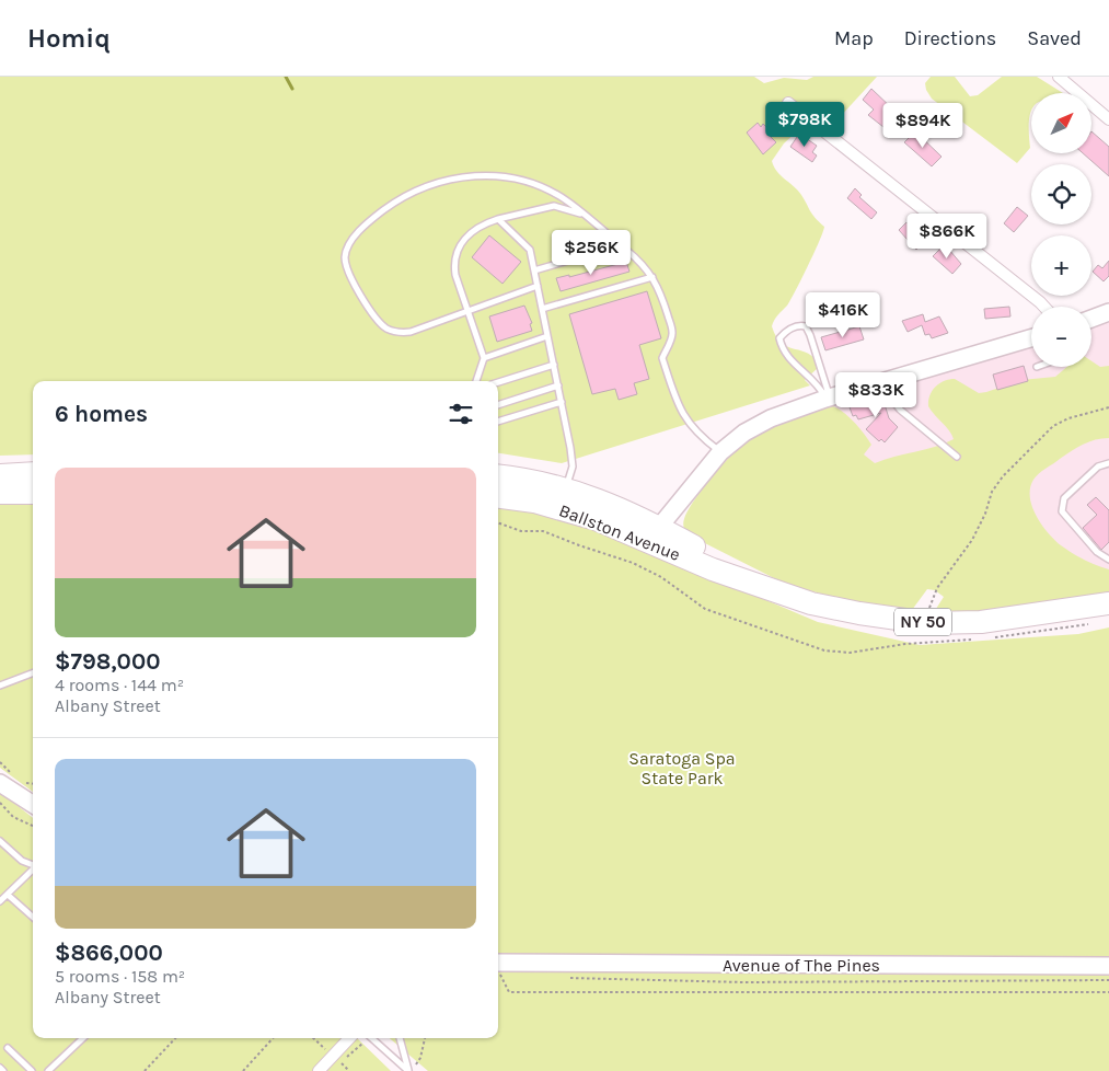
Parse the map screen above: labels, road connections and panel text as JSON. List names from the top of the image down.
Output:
{
  "streets": {
    "highway": ["Ballston Avenue", "NY 50"],
    "street": ["Avenue of The Pines"]
  },
  "parks": ["Saratoga Spa State Park"],
  "north": "top right",
  "page": {
    "header": "Homiq",
    "nav": ["Map", "Directions", "Saved"],
    "map_buttons": ["+", "−"],
    "price": [
      "$798K",
      "$894K",
      "$866K",
      "$256K",
      "$416K",
      "$833K"
    ],
    "heading": "6 homes",
    "list": [
      {
        "name": "$798,000",
        "note": "4 rooms · 144 m² · Albany Street"
      },
      {
        "name": "$866,000",
        "note": "5 rooms · 158 m² · Albany Street"
      }
    ]
  }
}
